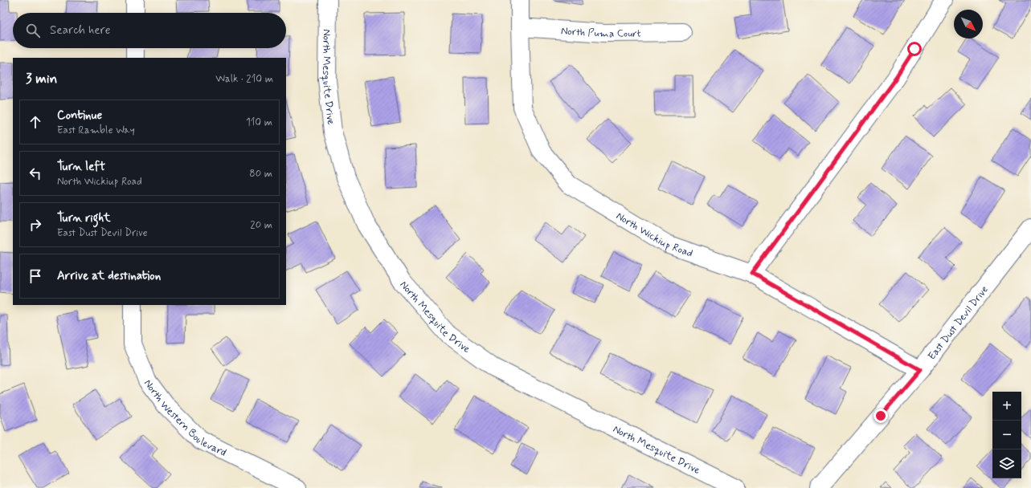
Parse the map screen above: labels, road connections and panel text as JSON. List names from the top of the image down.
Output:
{
  "streets": {
    "street": [
      "North Puma Court",
      "North Mesquite Drive",
      "North Wickiup Road",
      "East Dust Devil Drive",
      "North Western Boulevard"
    ]
  },
  "crossings": [
    ["North Puma Court", "North Wickiup Road"],
    ["North Wickiup Road", "East Dust Devil Drive"]
  ],
  "north": "bottom right",
  "page": {
    "search": "Search here",
    "heading": ["3 min", "Walk · 210 m"],
    "list": [
      ["Continue", "East Ramble Way", "110 m"],
      ["Turn left", "North Wickiup Road", "80 m"],
      ["Turn right", "East Dust Devil Drive", "20 m"],
      "Arrive at destination"
    ],
    "map_buttons": ["+", "−"]
  }
}
